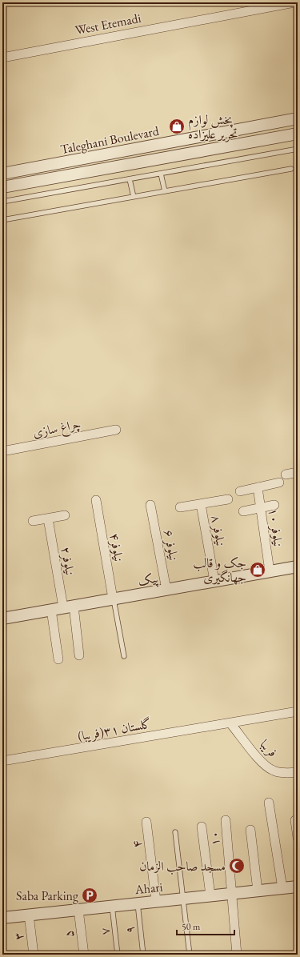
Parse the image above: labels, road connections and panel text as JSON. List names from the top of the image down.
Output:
{
  "streets": {
    "street": [
      "West Etemadi",
      "Taleghani Boulevard",
      "چراغ سازی",
      "نیلوفر ۱۰",
      "نیلوفر ۸",
      "نیلوفر ۶",
      "نیلوفر۴",
      "نیلوفر۲",
      "پیک",
      "گلستان ۳۱(فریبا)",
      "فریبا",
      "۱۰",
      "۴",
      "Ahari",
      "۵",
      "۳"
    ],
    "lane": ["۹", "۷"]
  },
  "crossings": [
    ["نیلوفر ۱۰", "پیک"],
    ["نیلوفر ۸", "پیک"],
    ["نیلوفر ۶", "پیک"],
    ["نیلوفر۴", "پیک"],
    ["نیلوفر۲", "پیک"],
    ["گلستان ۳۱(فریبا)", "فریبا"],
    ["۱۰", "Ahari"],
    ["۴", "Ahari"],
    ["Ahari", "۹"],
    ["Ahari", "۷"],
    ["Ahari", "۵"],
    ["Ahari", "۳"]
  ],
  "places": {
    "shop": ["پخش لوازم تحریر علیزاده", "جک و قالب جهانگیری"],
    "mosque": ["مسجد صاحب الزمان"],
    "parking": ["Saba Parking"]
  },
  "scale_bar": "50 m"
}
